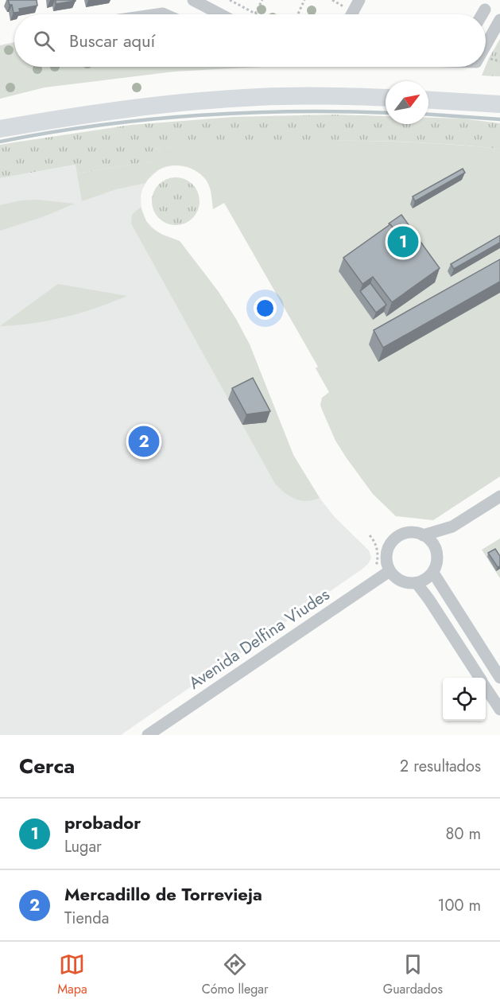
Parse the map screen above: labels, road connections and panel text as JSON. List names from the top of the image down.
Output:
{
  "streets": {
    "street": ["Avenida Delfina Viudes"]
  },
  "north": "top right",
  "page": {
    "search": "Buscar aquí",
    "pins": ["1", "2"],
    "heading": ["Cerca", "2 resultados"],
    "list": [
      {
        "mark": "1",
        "name": "probador",
        "note": "Lugar",
        "value": "80 m"
      },
      {
        "mark": "2",
        "name": "Mercadillo de Torrevieja",
        "note": "Tienda",
        "value": "100 m"
      }
    ],
    "nav": ["Mapa", "Cómo llegar", "Guardados"]
  }
}
